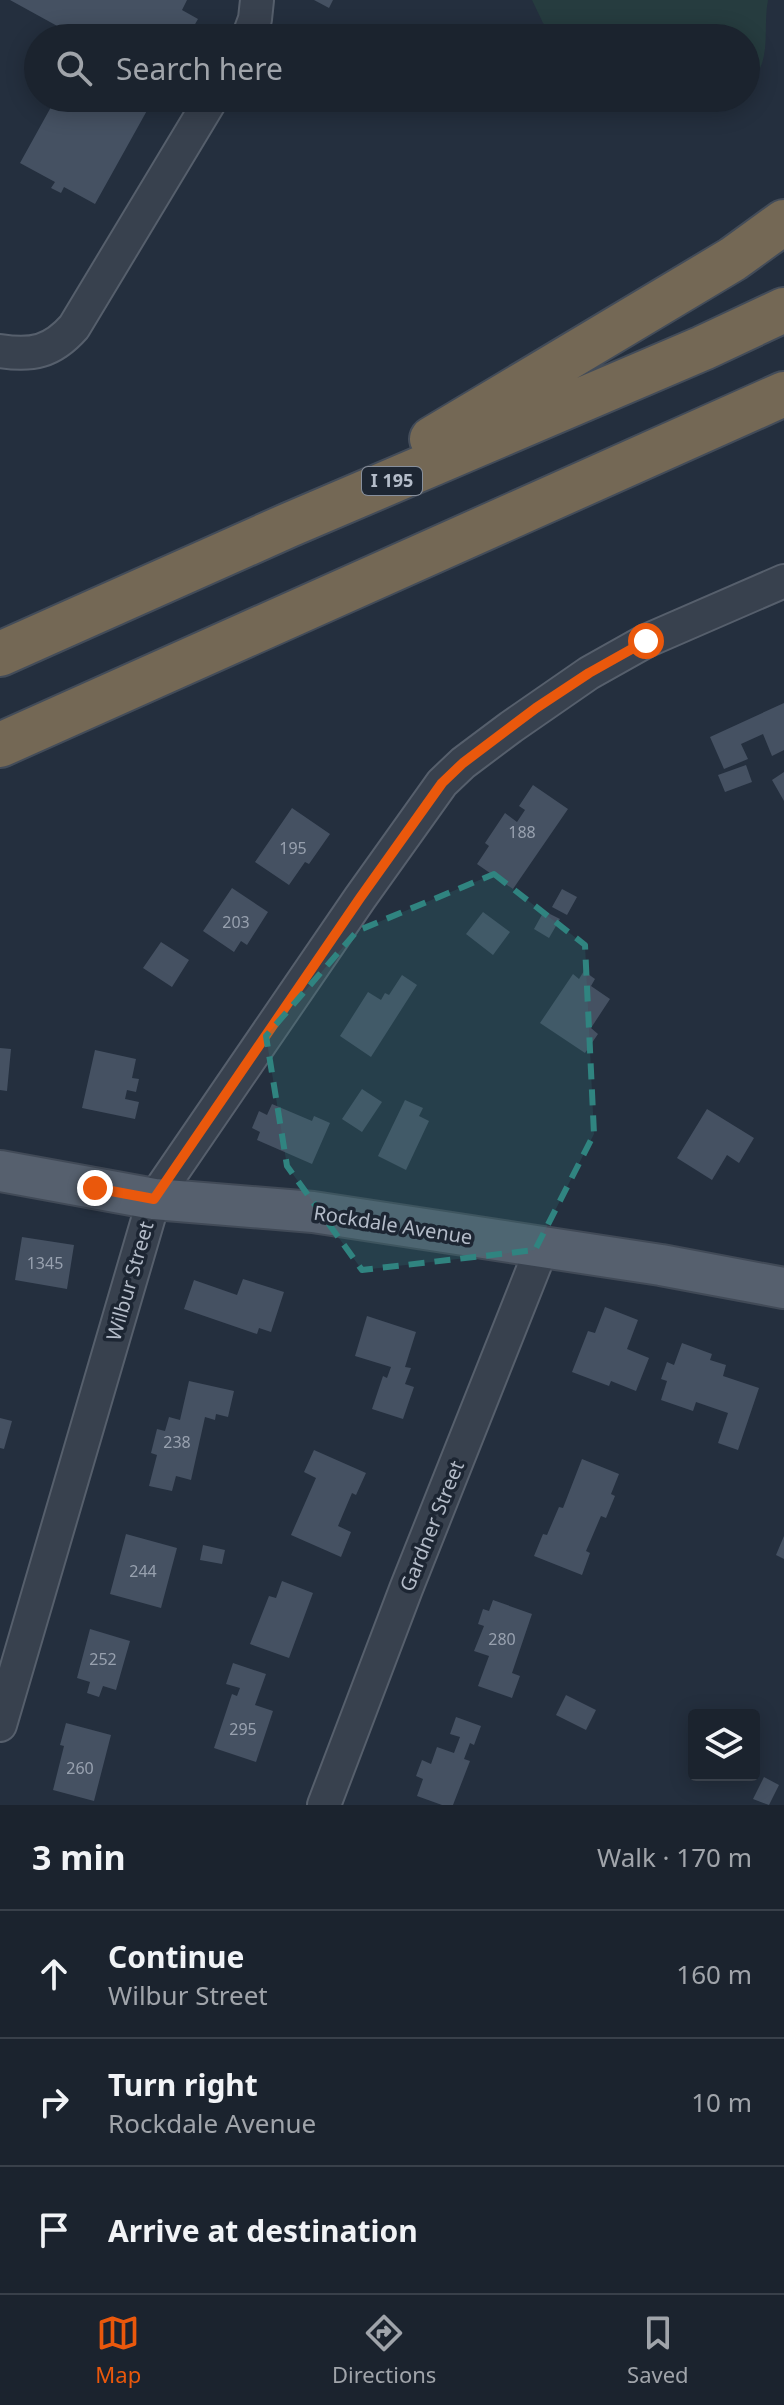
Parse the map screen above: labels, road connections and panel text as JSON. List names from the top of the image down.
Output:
{
  "streets": {
    "highway": ["I 195"],
    "main road": ["Rockdale Avenue"],
    "street": ["Wilbur Street", "Gardner Street"]
  },
  "crossings": [
    ["Rockdale Avenue", "Wilbur Street"],
    ["Rockdale Avenue", "Gardner Street"]
  ],
  "house_numbers": [
    "188",
    "195",
    "203",
    "1345",
    "238",
    "244",
    "280",
    "252",
    "295",
    "260"
  ],
  "page": {
    "search": "Search here",
    "heading": ["3 min", "Walk · 170 m"],
    "list": [
      ["Continue", "Wilbur Street", "160 m"],
      ["Turn right", "Rockdale Avenue", "10 m"],
      "Arrive at destination"
    ],
    "nav": ["Map", "Directions", "Saved"]
  }
}
